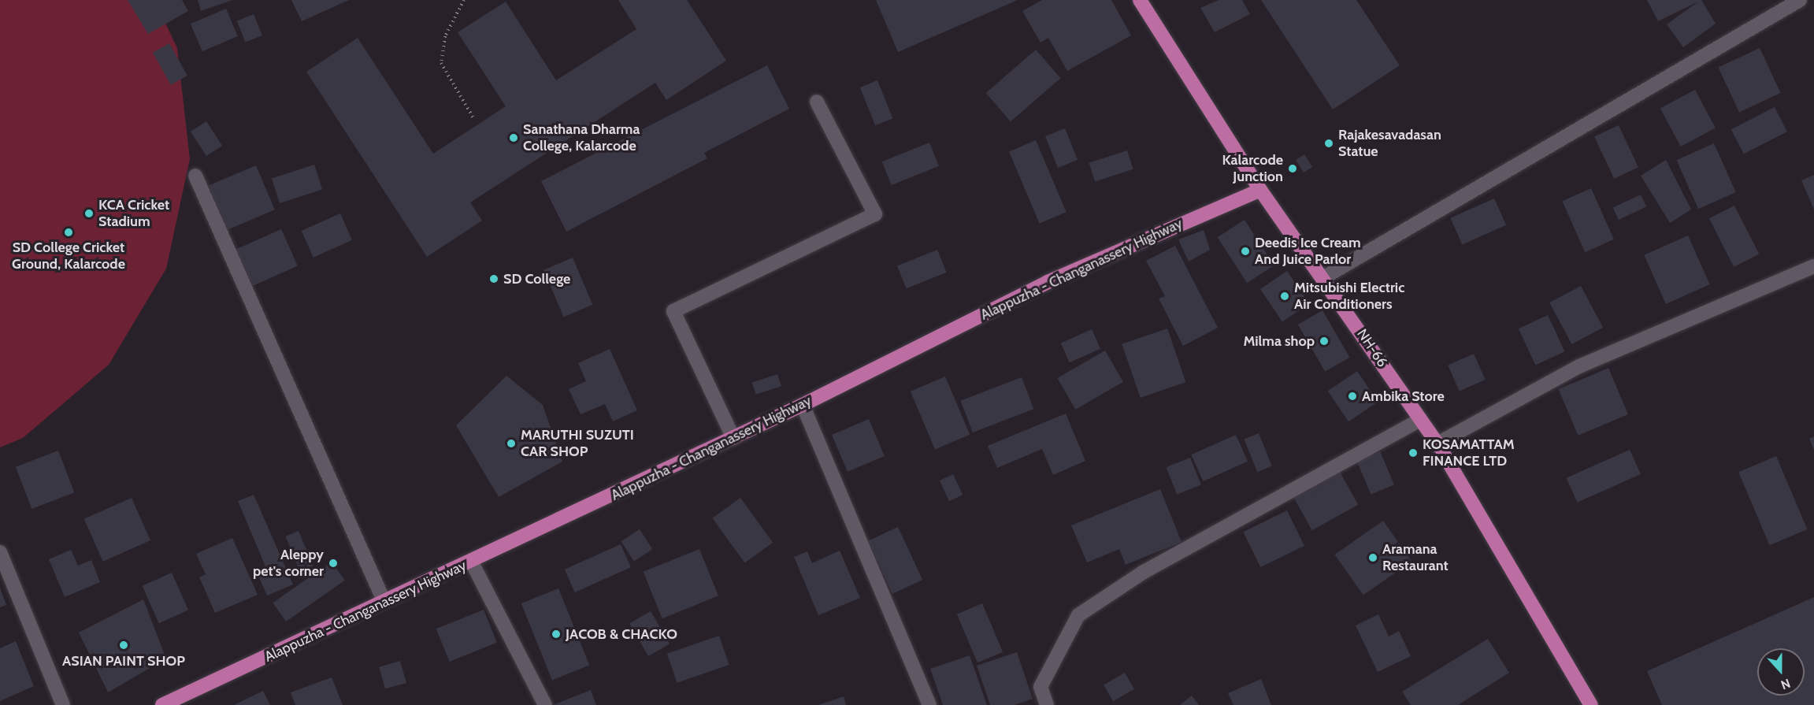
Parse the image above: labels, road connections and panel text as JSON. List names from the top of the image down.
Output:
{
  "streets": {
    "main road": ["Alappuzha - Changanassery Highway", "NH-66"]
  },
  "crossings": [
    ["Alappuzha - Changanassery Highway", "NH-66"]
  ],
  "places": [
    "Sanathana Dharma College, Kalarcode",
    "Rajakesavadasan Statue",
    "Kalarcode Junction",
    "KCA Cricket Stadium",
    "SD College Cricket Ground, Kalarcode",
    "Deedis Ice Cream And Juice Parlor",
    "SD College",
    "Mitsubishi Electric Air Conditioners",
    "Milma shop",
    "Ambika Store",
    "MARUTHI SUZUTI CAR SHOP",
    "KOSAMATTAM FINANCE LTD",
    "Aramana Restaurant",
    "Aleppy pet's corner",
    "JACOB & CHACKO",
    "ASIAN PAINT SHOP"
  ],
  "north": "bottom"
}
